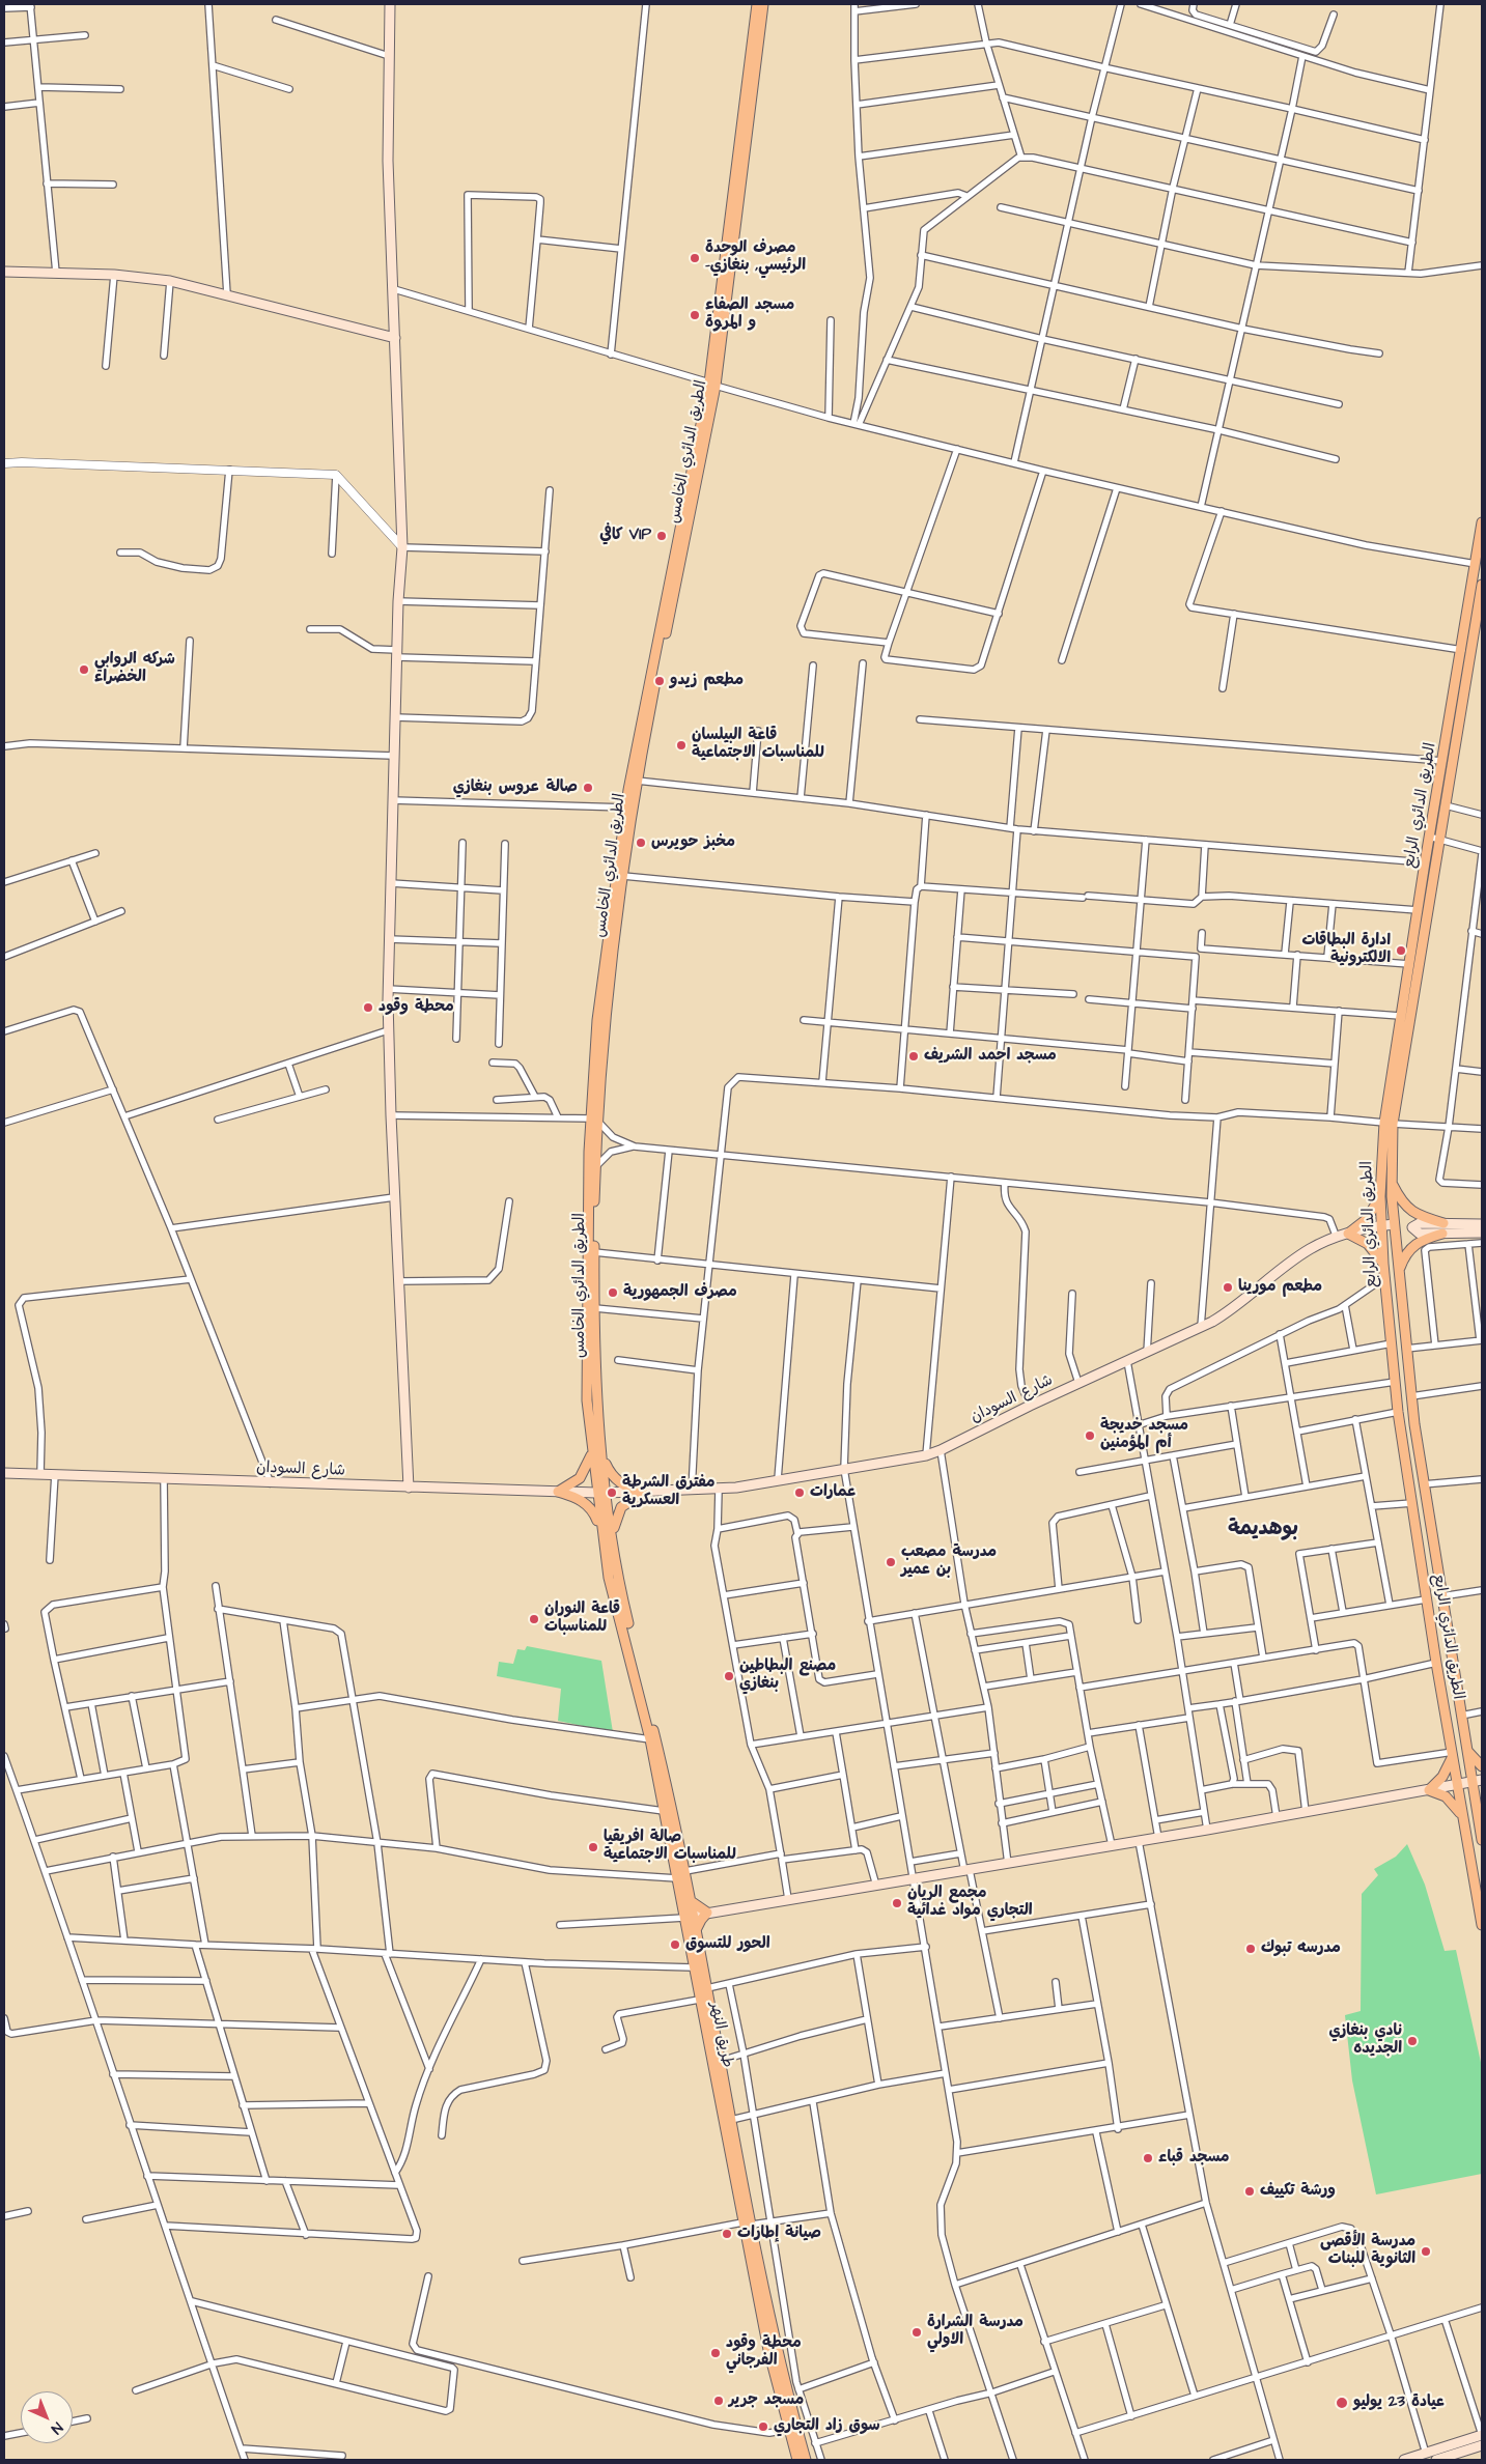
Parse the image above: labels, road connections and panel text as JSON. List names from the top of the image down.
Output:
{
  "streets": {
    "main road": [
      "الطريق الدائري الخامس",
      "الطريق الدائري الرابع",
      "شارع السودان",
      "طريق النهر"
    ]
  },
  "crossings": [
    ["الطريق الدائري الخامس", "شارع السودان"],
    ["الطريق الدائري الخامس", "طريق النهر"],
    ["الطريق الدائري الرابع", "شارع السودان"]
  ],
  "districts": ["بوهديمة"],
  "places": [
    "مصرف الوحدة -الرئيسي, بنغازي",
    "مسجد الصفاء و المروة",
    "كافي VIP",
    "شركه الروابي الخضراء",
    "مطعم زيدو",
    "قاعة البيلسان للمناسبات الاجتماعية",
    "صالة عروس بنغازي",
    "مخبز حويرس",
    "ادارة البطاقات الالكترونية",
    "محطة وقود",
    "مسجد احمد الشريف",
    "مطعم مورينا",
    "مصرف الجمهورية",
    "مسجد خديجة أم المؤمنين",
    "مفترق الشرطة العسكرية",
    "عمارات",
    "مدرسة مصعب بن عمير",
    "قاعة النوران للمناسبات",
    "مصنع البطاطين بنغازي",
    "صالة افريقيا للمناسبات الاجتماعية",
    "مجمع الريان التجاري مواد غدائية",
    "الحور للتسوق",
    "مدرسه تبوك",
    "نادي بنغازي الجديده",
    "مسجد قباء",
    "ورشة تكييف",
    "صيانة إطارات",
    "مدرسة الأقصى الثانوية للبنات",
    "مدرسة الشرارة الاولي",
    "محطة وقود الفرجاني",
    "مسجد جرير",
    "عيادة 23 يوليو",
    "سوق زاد التجاري"
  ],
  "north": "bottom right"
}
